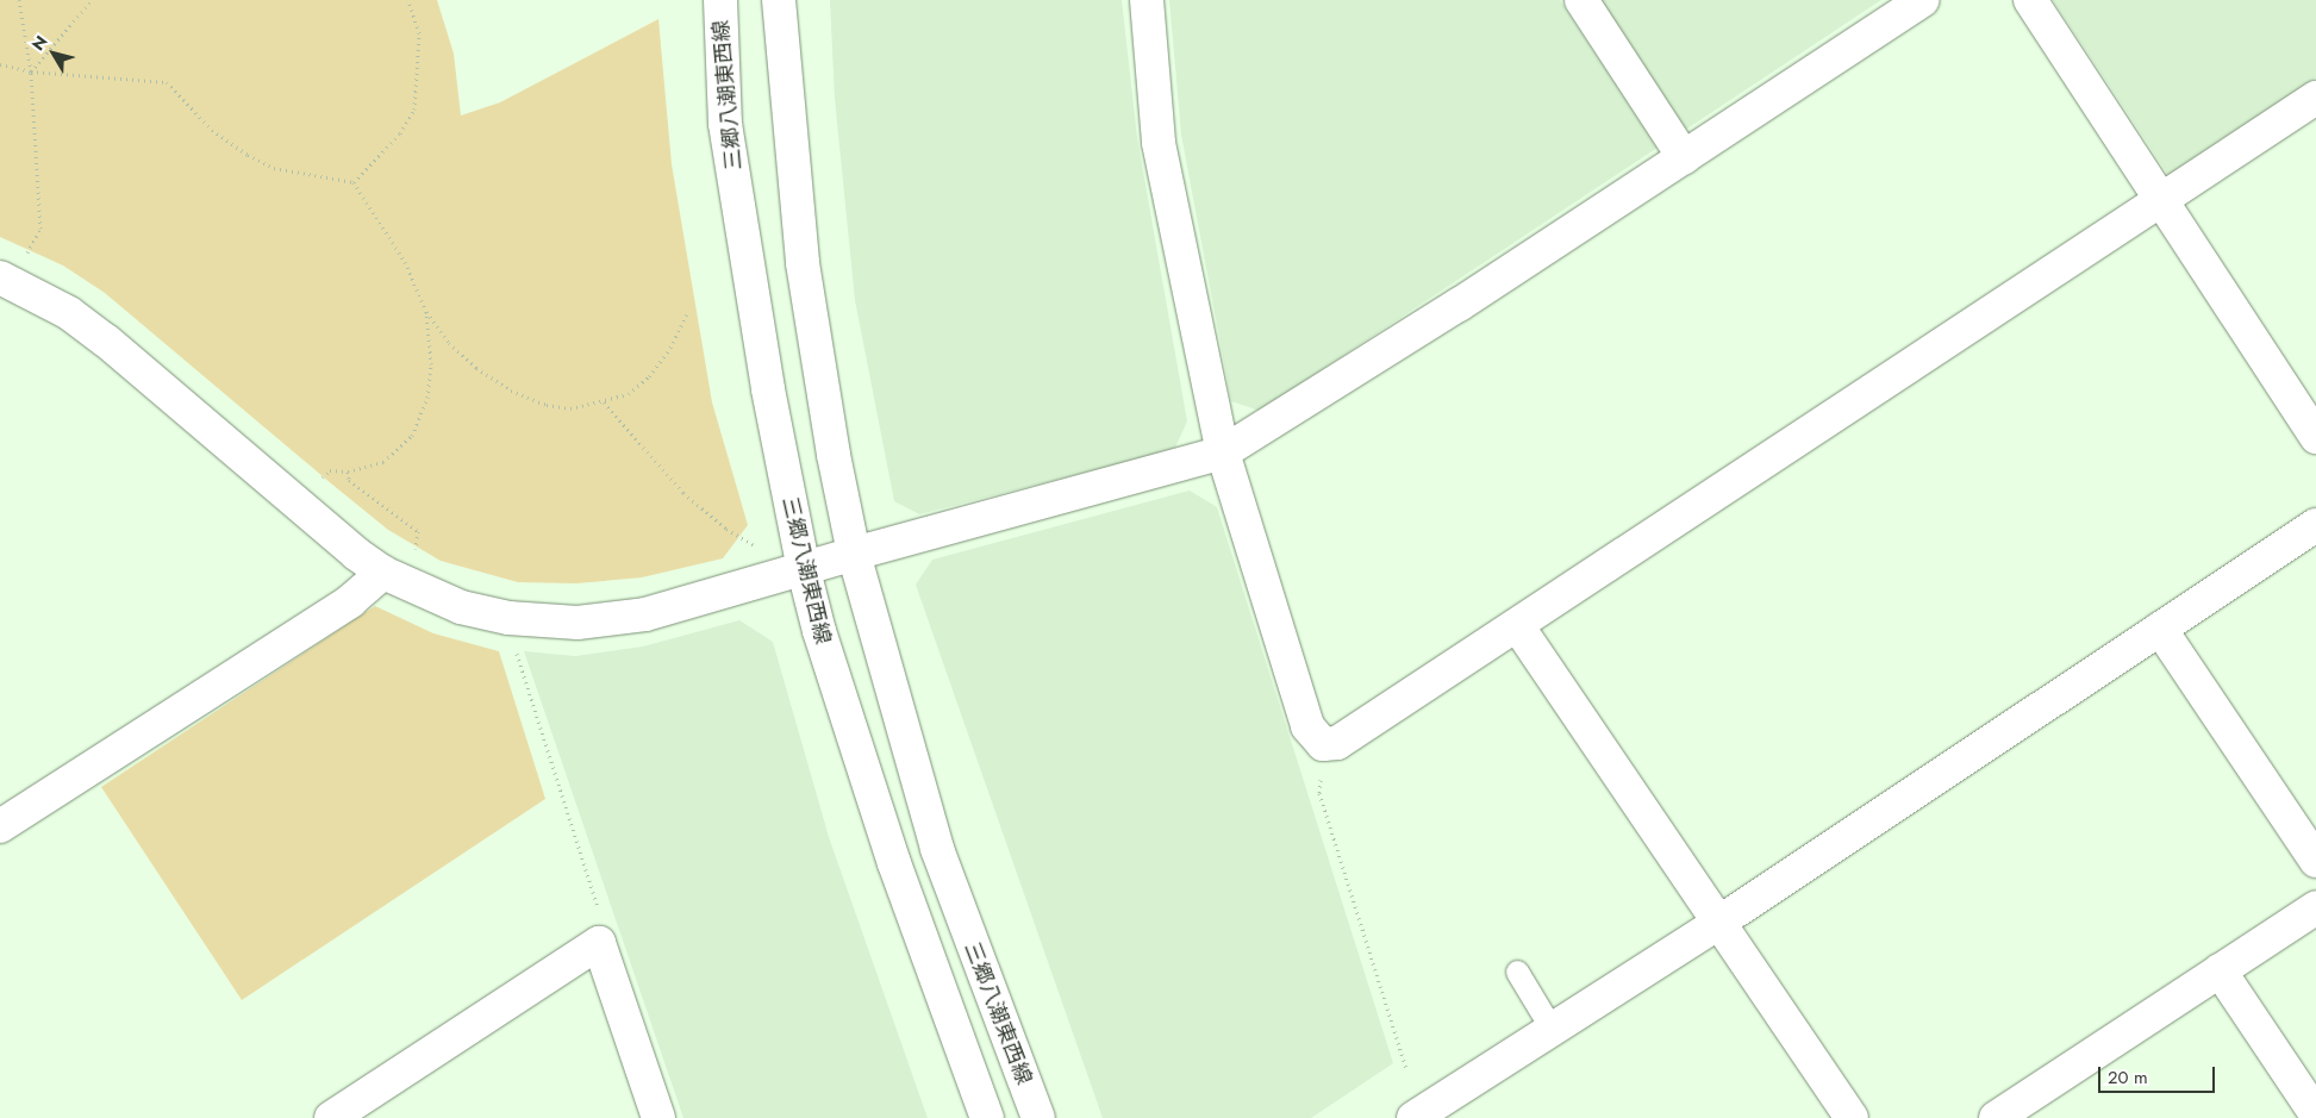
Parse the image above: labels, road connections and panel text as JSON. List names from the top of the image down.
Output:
{
  "streets": {
    "street": ["三郷八潮東西線"]
  },
  "scale_bar": "20 m",
  "north": "top left"
}
